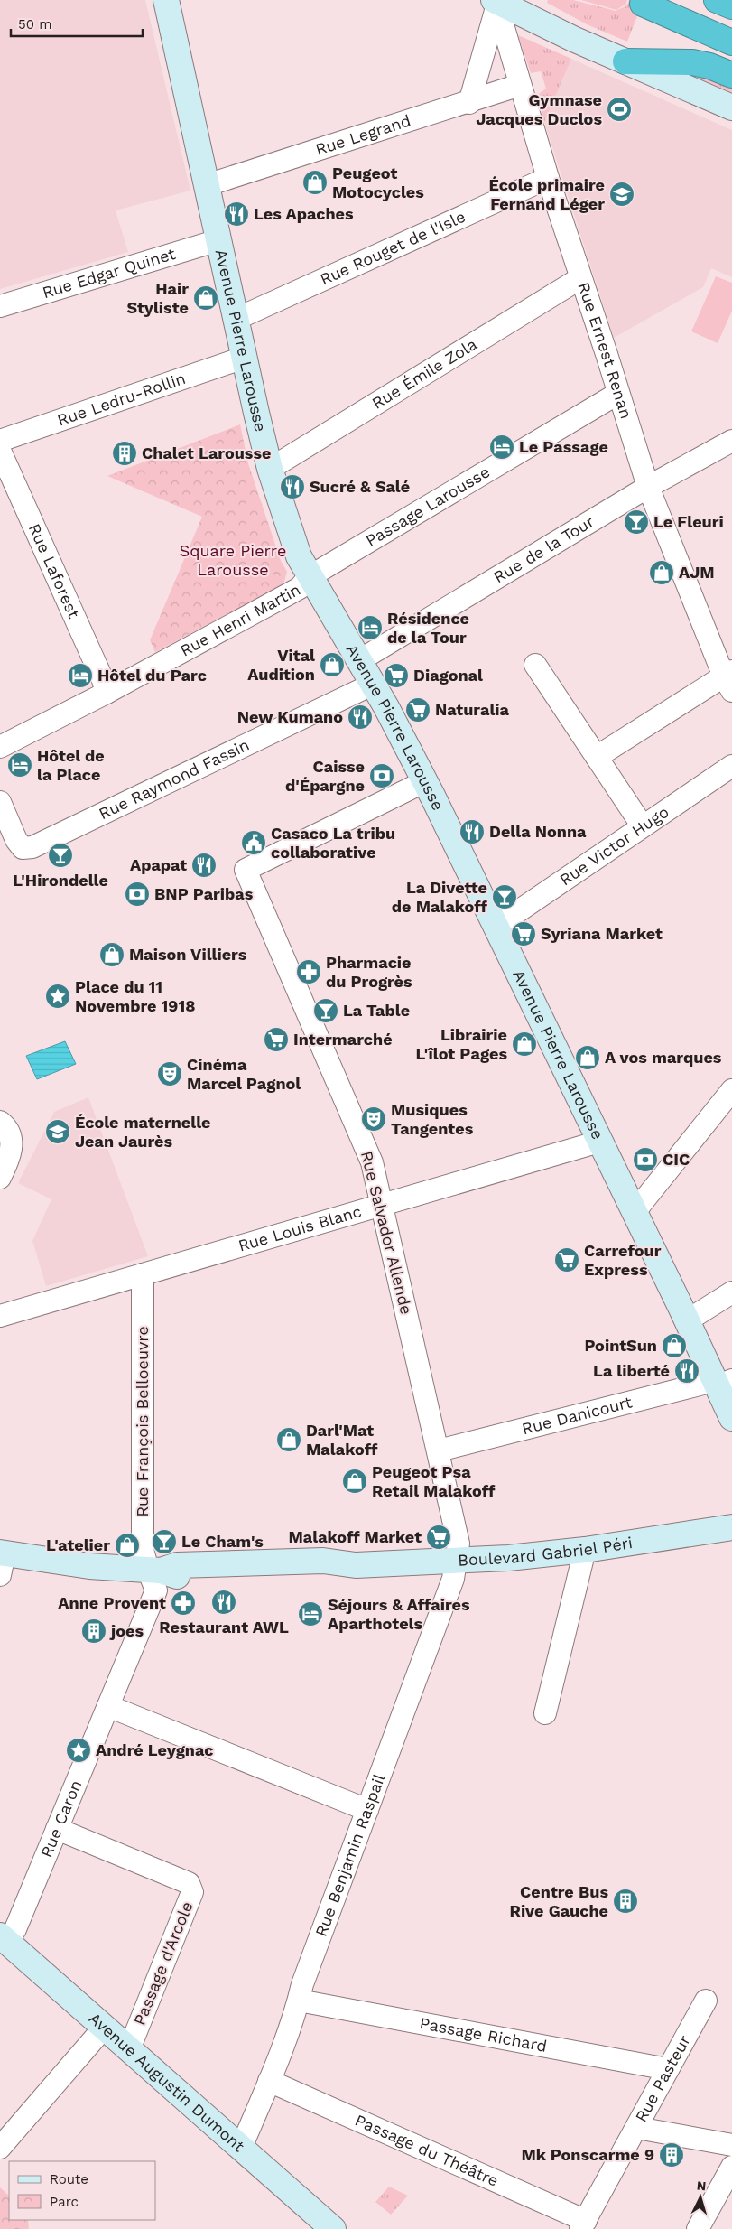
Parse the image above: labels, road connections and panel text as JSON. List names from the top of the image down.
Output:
{
  "streets": {
    "main road": ["Avenue Pierre Larousse", "Boulevard Gabriel Péri", "Avenue Augustin Dumont"],
    "street": [
      "Rue Legrand",
      "Rue Rouget de l'Isle",
      "Rue Edgar Quinet",
      "Rue Ernest Renan",
      "Rue Émile Zola",
      "Rue Ledru-Rollin",
      "Passage Larousse",
      "Rue de la Tour",
      "Rue Laforest",
      "Rue Henri Martin",
      "Rue Raymond Fassin",
      "Rue Victor Hugo",
      "Rue Louis Blanc",
      "Rue Salvador Allende",
      "Rue Danicourt",
      "Rue François Belloeuvre",
      "Rue Caron",
      "Rue Benjamin Raspail",
      "Passage d'Arcole",
      "Passage Richard",
      "Rue Pasteur",
      "Passage du Théâtre"
    ]
  },
  "crossings": [
    ["Rue Legrand", "Avenue Pierre Larousse"],
    ["Rue Legrand", "Rue Ernest Renan"],
    ["Rue Rouget de l'Isle", "Avenue Pierre Larousse"],
    ["Rue Rouget de l'Isle", "Rue Ernest Renan"],
    ["Rue Edgar Quinet", "Avenue Pierre Larousse"],
    ["Avenue Pierre Larousse", "Rue Émile Zola"],
    ["Avenue Pierre Larousse", "Rue Ledru-Rollin"],
    ["Avenue Pierre Larousse", "Passage Larousse"],
    ["Avenue Pierre Larousse", "Rue de la Tour"],
    ["Avenue Pierre Larousse", "Rue Henri Martin"],
    ["Avenue Pierre Larousse", "Rue Raymond Fassin"],
    ["Avenue Pierre Larousse", "Rue Victor Hugo"],
    ["Avenue Pierre Larousse", "Rue Louis Blanc"],
    ["Avenue Pierre Larousse", "Rue Salvador Allende"],
    ["Avenue Pierre Larousse", "Rue Danicourt"],
    ["Rue Ernest Renan", "Rue Émile Zola"],
    ["Rue Ernest Renan", "Passage Larousse"],
    ["Rue Ernest Renan", "Rue de la Tour"],
    ["Passage Larousse", "Rue Henri Martin"],
    ["Rue Laforest", "Rue Henri Martin"],
    ["Rue Louis Blanc", "Rue Salvador Allende"],
    ["Rue Louis Blanc", "Rue François Belloeuvre"],
    ["Rue Salvador Allende", "Rue Danicourt"],
    ["Rue Salvador Allende", "Boulevard Gabriel Péri"],
    ["Rue Salvador Allende", "Rue Benjamin Raspail"],
    ["Rue François Belloeuvre", "Boulevard Gabriel Péri"],
    ["Rue François Belloeuvre", "Rue Caron"],
    ["Boulevard Gabriel Péri", "Rue Caron"],
    ["Boulevard Gabriel Péri", "Rue Benjamin Raspail"],
    ["Rue Caron", "Passage d'Arcole"],
    ["Rue Caron", "Avenue Augustin Dumont"],
    ["Rue Benjamin Raspail", "Passage Richard"],
    ["Rue Benjamin Raspail", "Avenue Augustin Dumont"],
    ["Rue Benjamin Raspail", "Passage du Théâtre"],
    ["Passage d'Arcole", "Avenue Augustin Dumont"],
    ["Passage Richard", "Rue Pasteur"],
    ["Rue Pasteur", "Passage du Théâtre"]
  ],
  "parks": ["Square Pierre Larousse"],
  "places": {
    "sports": ["Gymnase Jacques Duclos"],
    "shop": [
      "Peugeot Motocycles",
      "Hair Styliste",
      "AJM",
      "Vital Audition",
      "Maison Villiers",
      "Librairie L'îlot Pages",
      "A vos marques",
      "PointSun",
      "Darl'Mat Malakoff",
      "Peugeot Psa Retail Malakoff",
      "L'atelier"
    ],
    "school or university": ["École primaire Fernand Léger", "École maternelle Jean Jaurès"],
    "restaurant": [
      "Les Apaches",
      "Sucré & Salé",
      "New Kumano",
      "Della Nonna",
      "Apapat",
      "La liberté",
      "Restaurant AWL"
    ],
    "hotel": [
      "Le Passage",
      "Résidence de la Tour",
      "Hôtel du Parc",
      "Hôtel de la Place",
      "Séjours & Affaires Aparthotels"
    ],
    "building": [
      "Chalet Larousse",
      "joes",
      "Centre Bus Rive Gauche",
      "Mk Ponscarme 9"
    ],
    "bar": [
      "Le Fleuri",
      "L'Hirondelle",
      "La Divette de Malakoff",
      "La Table",
      "Le Cham's"
    ],
    "supermarket": [
      "Diagonal",
      "Naturalia",
      "Syriana Market",
      "Intermarché",
      "Carrefour Express",
      "Malakoff Market"
    ],
    "bank": ["Caisse d'Épargne", "BNP Paribas", "CIC"],
    "public building": ["Casaco La tribu collaborative"],
    "pharmacy": ["Pharmacie du Progrès", "Anne Provent"],
    "place": ["Place du 11 Novembre 1918", "André Leygnac"],
    "theatre": ["Cinéma Marcel Pagnol", "Musiques Tangentes"]
  },
  "legend": ["Route", "Parc"],
  "scale_bar": "50 m",
  "north": "top"
}
